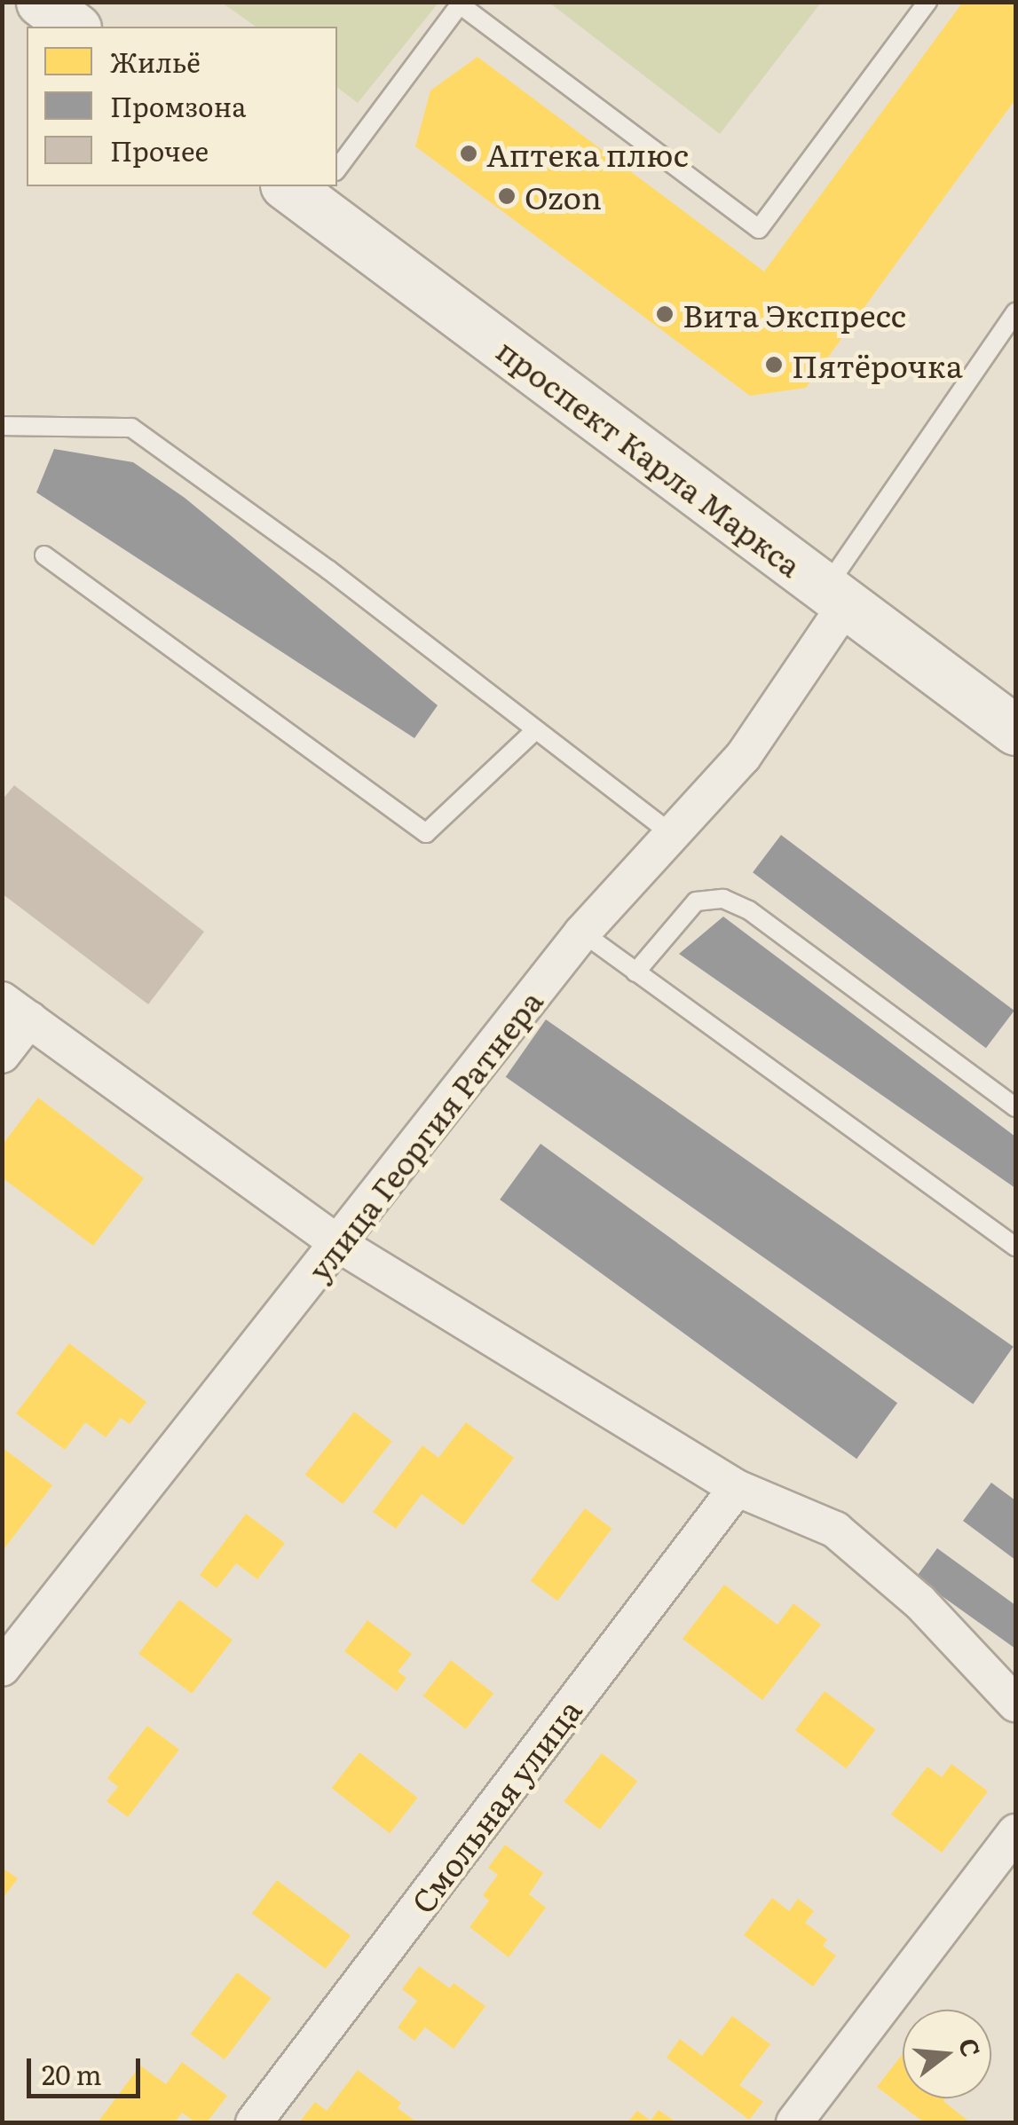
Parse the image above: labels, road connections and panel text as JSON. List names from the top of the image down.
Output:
{
  "streets": {
    "street": ["проспект Карла Маркса", "улица Георгия Ратнера", "Смольная улица"]
  },
  "crossings": [
    ["проспект Карла Маркса", "улица Георгия Ратнера"]
  ],
  "places": [
    "Аптека плюс",
    "Ozon",
    "Вита Экспресс",
    "Пятёрочка"
  ],
  "legend": ["Жильё", "Промзона", "Прочее"],
  "scale_bar": "20 m",
  "north": "right"
}
